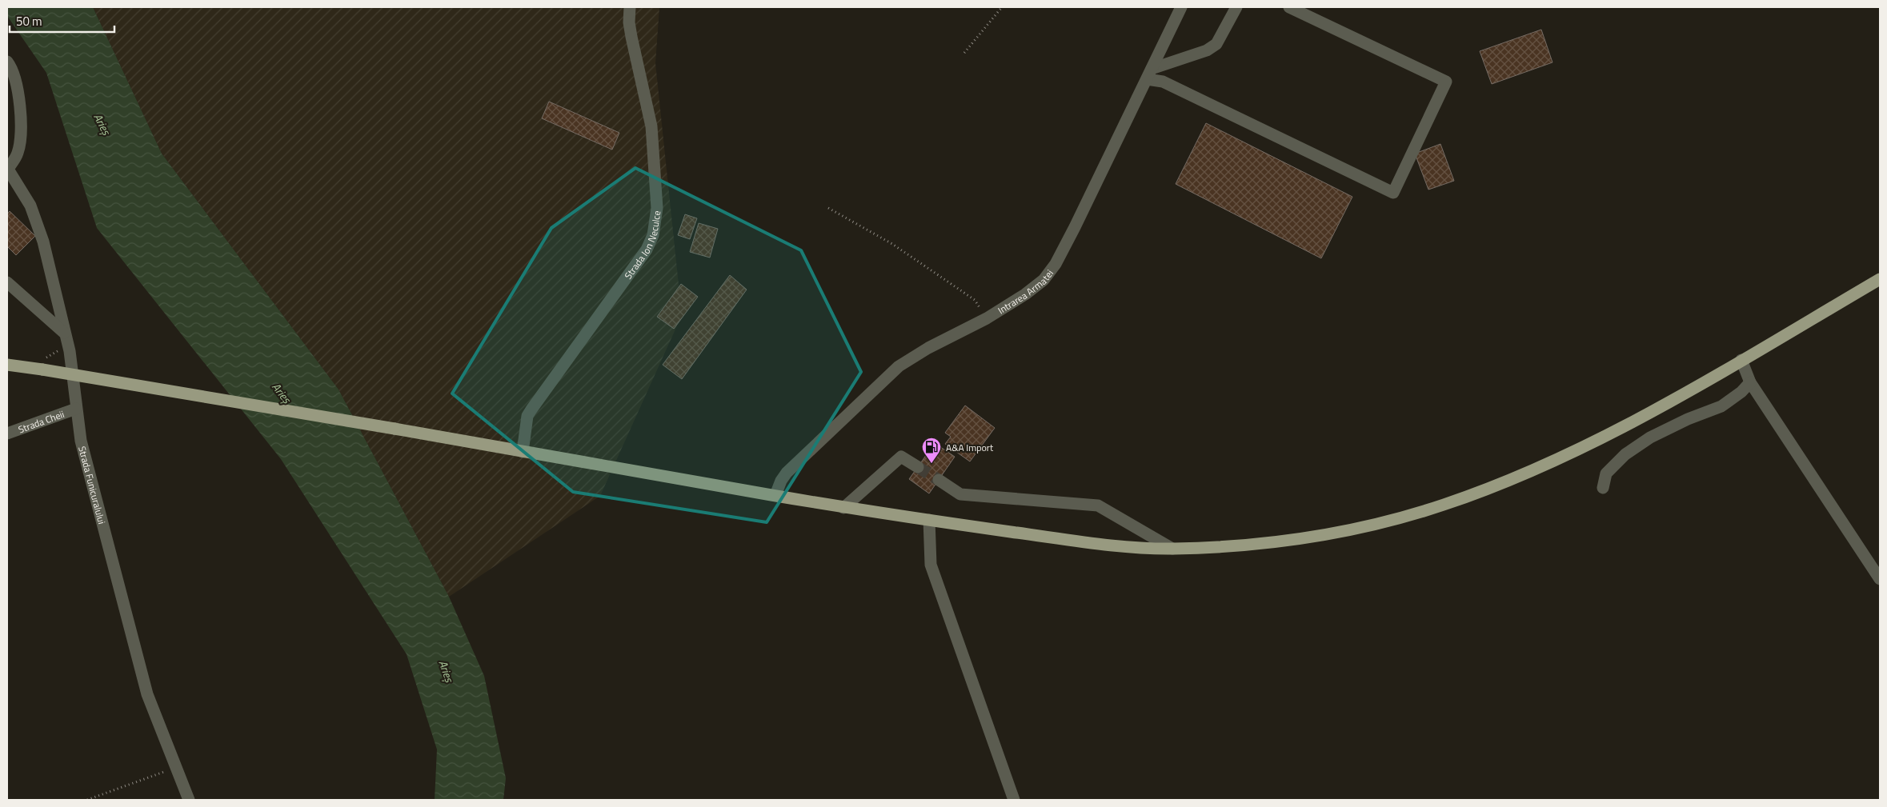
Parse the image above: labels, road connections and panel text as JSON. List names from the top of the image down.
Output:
{
  "streets": {
    "street": [
      "Strada Ion Neculce",
      "Intrarea Armatei",
      "Strada Cheii",
      "Strada Funicuralului"
    ]
  },
  "crossings": [
    ["Strada Cheii", "Strada Funicuralului"]
  ],
  "water": ["Arieș"],
  "places": {
    "fuel station": ["A&A Import"]
  },
  "scale_bar": "50 m"
}
